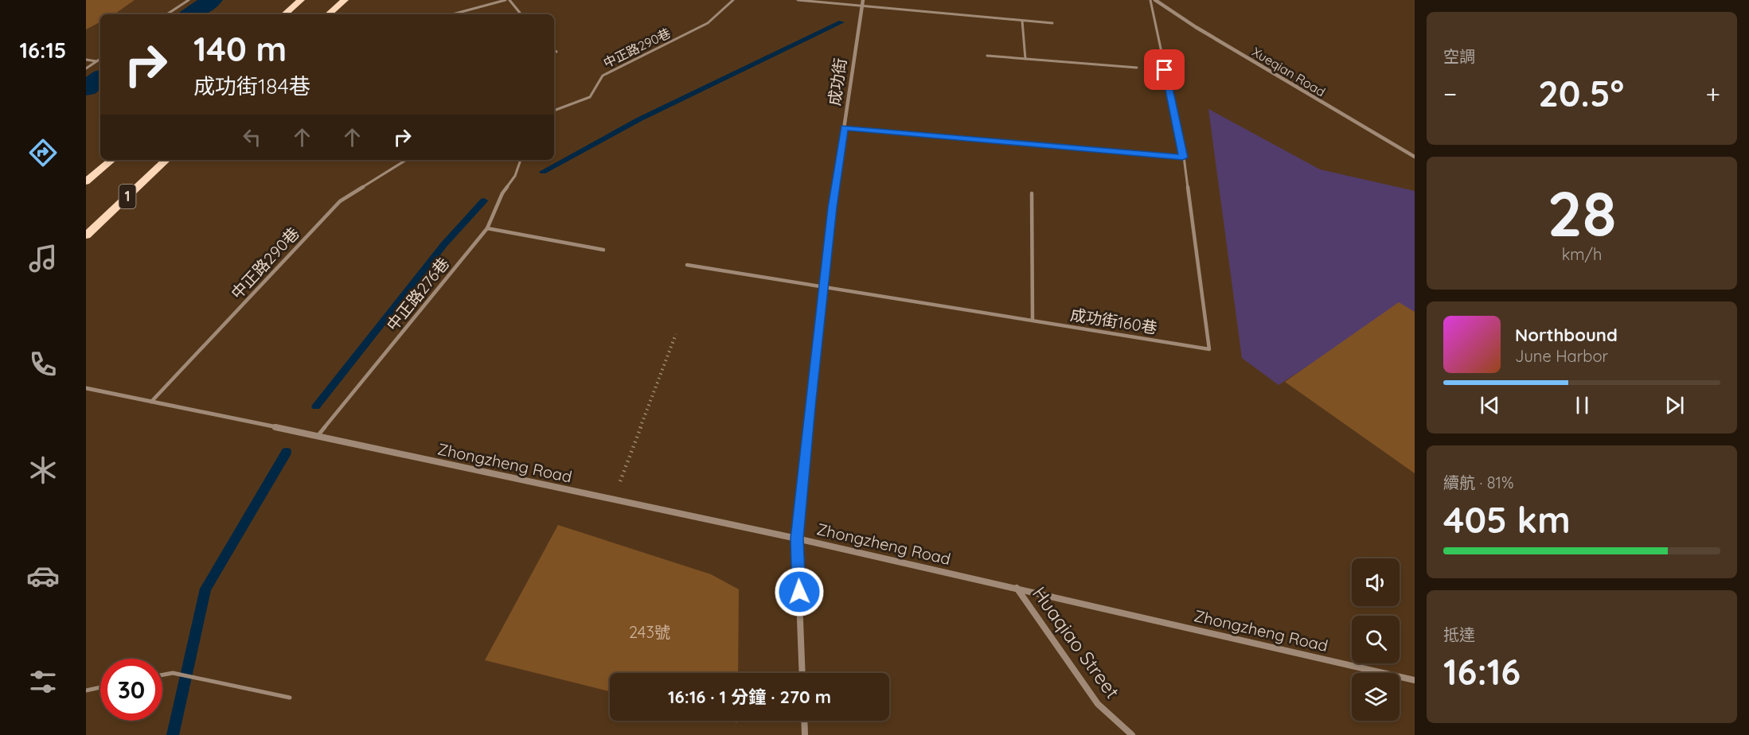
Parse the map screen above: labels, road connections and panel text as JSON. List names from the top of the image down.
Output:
{
  "streets": {
    "main road": ["1"],
    "street": [
      "Xueqian Road",
      "成功街",
      "Zhongzheng Road",
      "Huaqiao Street"
    ],
    "lane": ["中正路290巷", "中正路276巷", "成功街160巷"]
  },
  "crossings": [
    ["中正路290巷", "Zhongzheng Road"],
    ["成功街", "成功街160巷"],
    ["成功街", "Zhongzheng Road"],
    ["中正路276巷", "Zhongzheng Road"],
    ["Zhongzheng Road", "Huaqiao Street"]
  ],
  "house_numbers": ["243號"],
  "page": {
    "tabs": "16:15",
    "tile": [
      "空調",
      ["28", "km/h"],
      ["續航 · 81%", "405 km"],
      ["抵達", "16:16"]
    ],
    "turn": ["140 m", "成功街184巷"],
    "heat": ["−", "20.5°", "+"],
    "song": ["Northbound", "June Harbor"],
    "limit": "30",
    "trip": "16:16 · 1 分鐘 · 270 m"
  }
}
